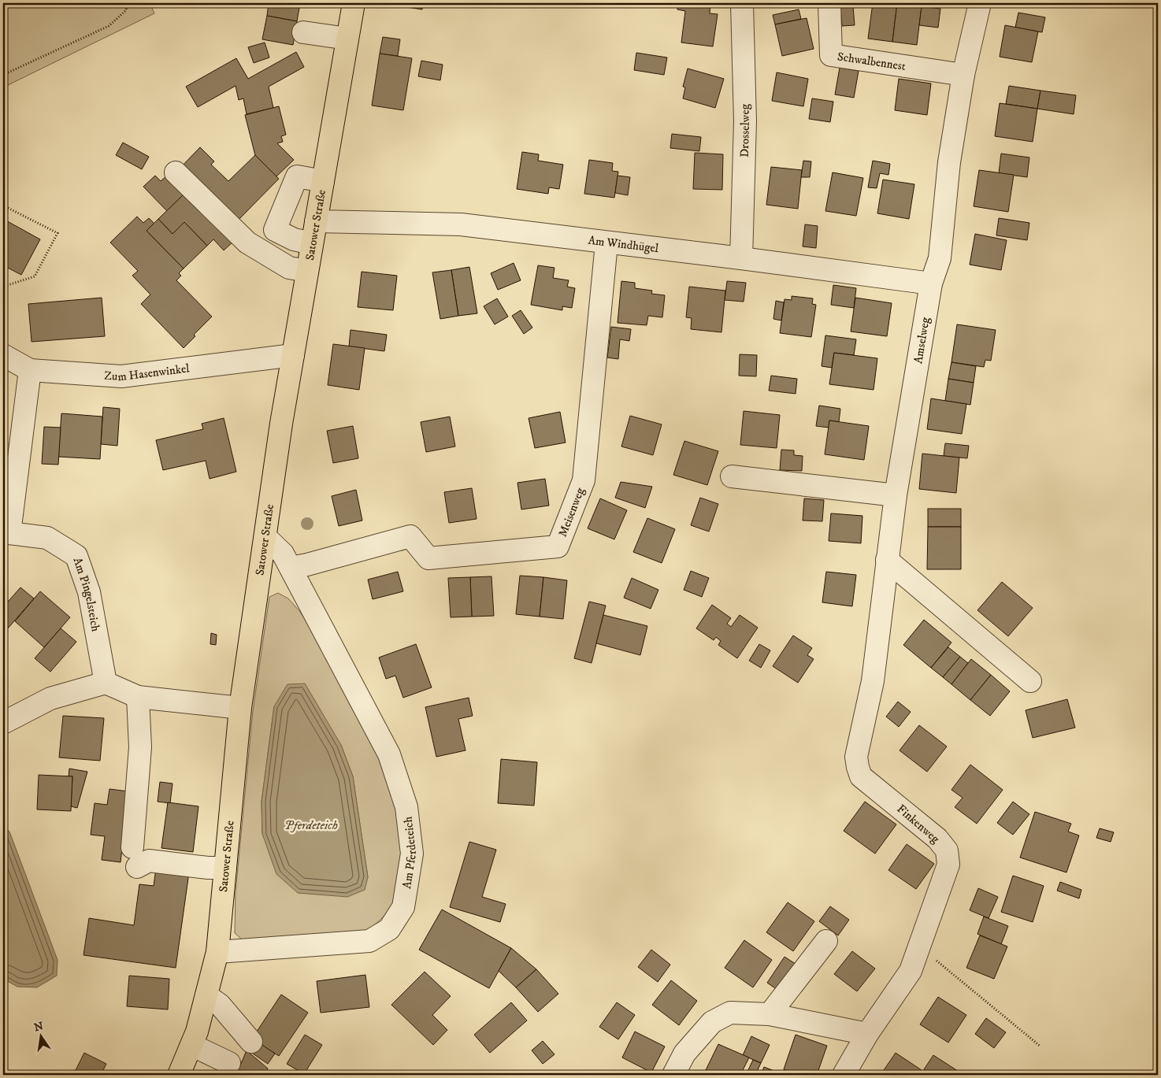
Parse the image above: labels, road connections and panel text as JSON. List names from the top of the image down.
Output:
{
  "streets": {
    "main road": ["Satower Straße"],
    "street": [
      "Schwalbennest",
      "Drosselweg",
      "Am Windhügel",
      "Amselweg",
      "Zum Hasenwinkel",
      "Meisenweg",
      "Am Pingelsteich",
      "Finkenweg",
      "Am Pferdeteich"
    ]
  },
  "crossings": [
    ["Schwalbennest", "Amselweg"],
    ["Drosselweg", "Am Windhügel"],
    ["Satower Straße", "Am Windhügel"],
    ["Satower Straße", "Zum Hasenwinkel"],
    ["Satower Straße", "Am Pferdeteich"],
    ["Am Windhügel", "Amselweg"],
    ["Am Windhügel", "Meisenweg"],
    ["Amselweg", "Finkenweg"],
    ["Zum Hasenwinkel", "Am Pingelsteich"],
    ["Meisenweg", "Am Pferdeteich"]
  ],
  "water": ["Pferdeteich"],
  "north": "top"
}
